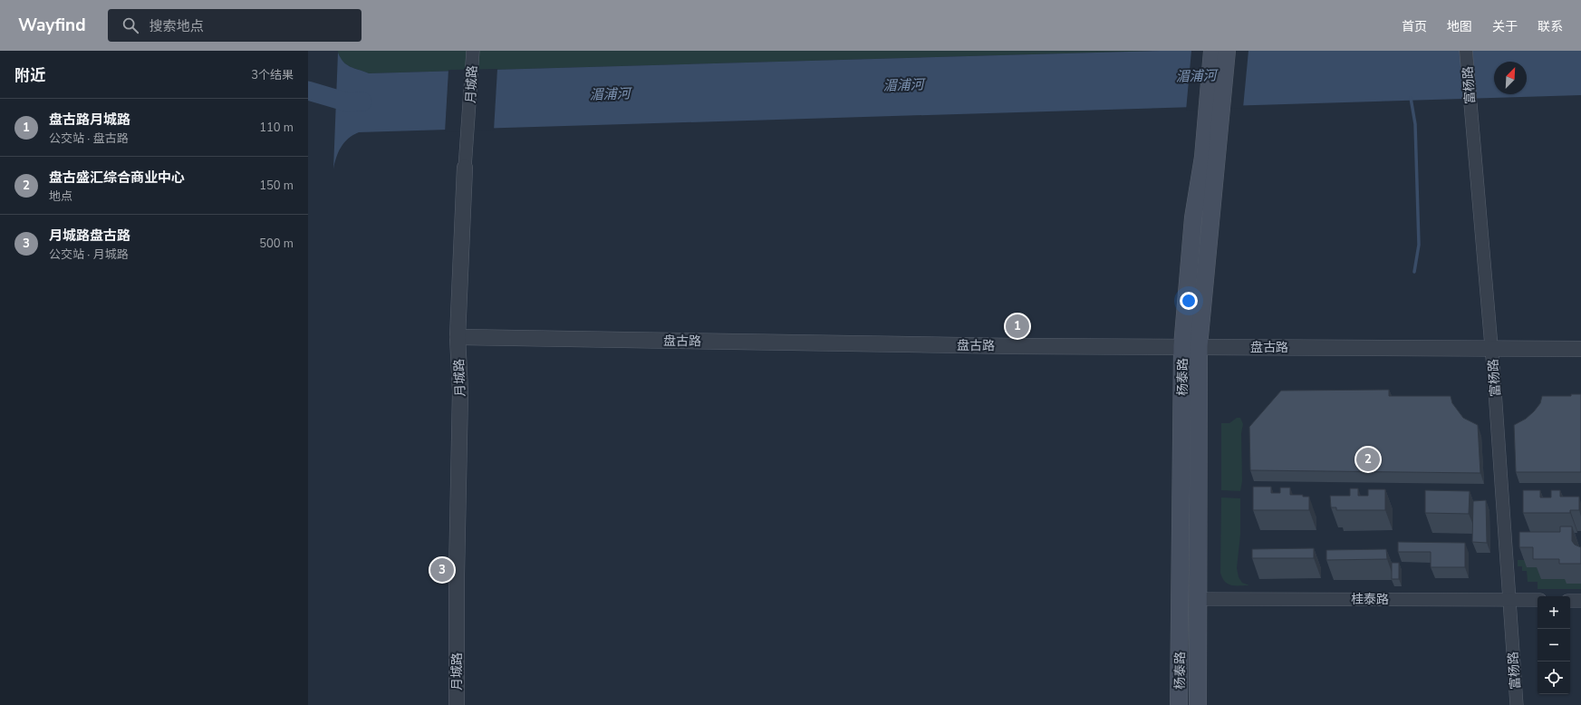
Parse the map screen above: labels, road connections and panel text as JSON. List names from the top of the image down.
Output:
{
  "streets": {
    "main road": ["杨泰路"],
    "street": [
      "月城路",
      "富杨路",
      "盘古路",
      "桂泰路"
    ]
  },
  "crossings": [
    ["月城路", "盘古路"],
    ["富杨路", "盘古路"],
    ["富杨路", "桂泰路"],
    ["盘古路", "杨泰路"],
    ["杨泰路", "桂泰路"]
  ],
  "water": ["湄浦河"],
  "north": "top right",
  "page": {
    "header": "Wayfind",
    "search": "搜索地点",
    "nav": [
      "首页",
      "地图",
      "关于",
      "联系"
    ],
    "heading": ["附近", "3个结果"],
    "list": [
      {
        "mark": "1",
        "name": "盘古路月城路",
        "note": "公交站 · 盘古路",
        "value": "110 m"
      },
      {
        "mark": "2",
        "name": "盘古盛汇综合商业中心",
        "note": "地点",
        "value": "150 m"
      },
      {
        "mark": "3",
        "name": "月城路盘古路",
        "note": "公交站 · 月城路",
        "value": "500 m"
      }
    ],
    "pins": ["1", "2", "3"],
    "map_buttons": ["+", "−"]
  }
}
